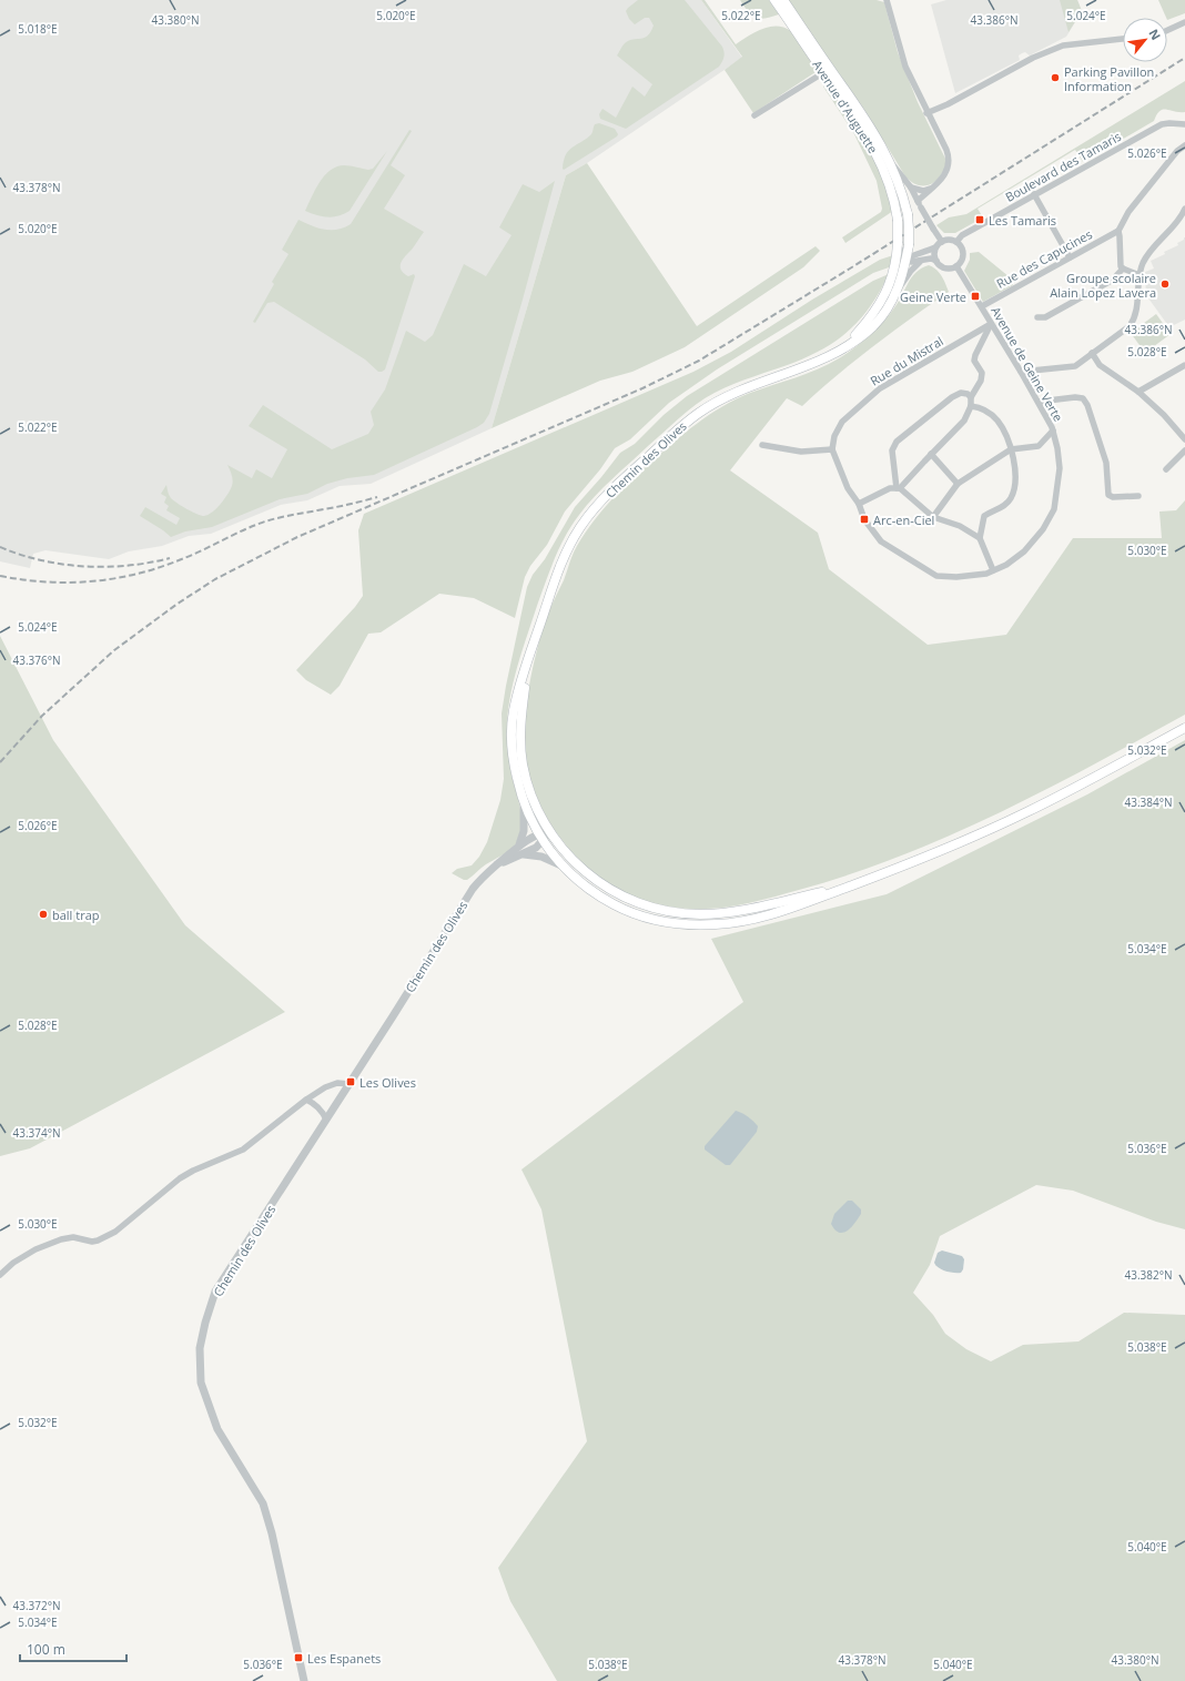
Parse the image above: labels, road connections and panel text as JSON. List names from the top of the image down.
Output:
{
  "streets": {
    "main road": ["Avenue d'Auguette", "Chemin des Olives"],
    "street": [
      "Boulevard des Tamaris",
      "Rue des Capucines",
      "Rue du Mistral",
      "Avenue de Geine Verte"
    ]
  },
  "crossings": [
    ["Avenue d'Auguette", "Chemin des Olives"],
    ["Boulevard des Tamaris", "Avenue de Geine Verte"],
    ["Rue des Capucines", "Avenue de Geine Verte"],
    ["Rue du Mistral", "Avenue de Geine Verte"]
  ],
  "places": {
    "other": ["Parking Pavillon Information", "Groupe scolaire Alain Lopez Lavera", "ball trap"],
    "transit": [
      "Les Tamaris",
      "Geine Verte",
      "Arc-en-Ciel",
      "Les Olives",
      "Les Espanets"
    ]
  },
  "scale_bar": "100 m",
  "north": "top right",
  "coordinates": [
    "5.020°E",
    "5.022°E",
    "5.024°E",
    "43.380°N",
    "43.386°N",
    "5.018°E",
    "5.026°E",
    "43.378°N",
    "5.028°E",
    "5.030°E",
    "43.376°N",
    "5.032°E",
    "43.384°N",
    "5.034°E",
    "43.374°N",
    "5.036°E",
    "43.382°N",
    "5.038°E",
    "5.040°E",
    "43.372°N"
  ]
}
